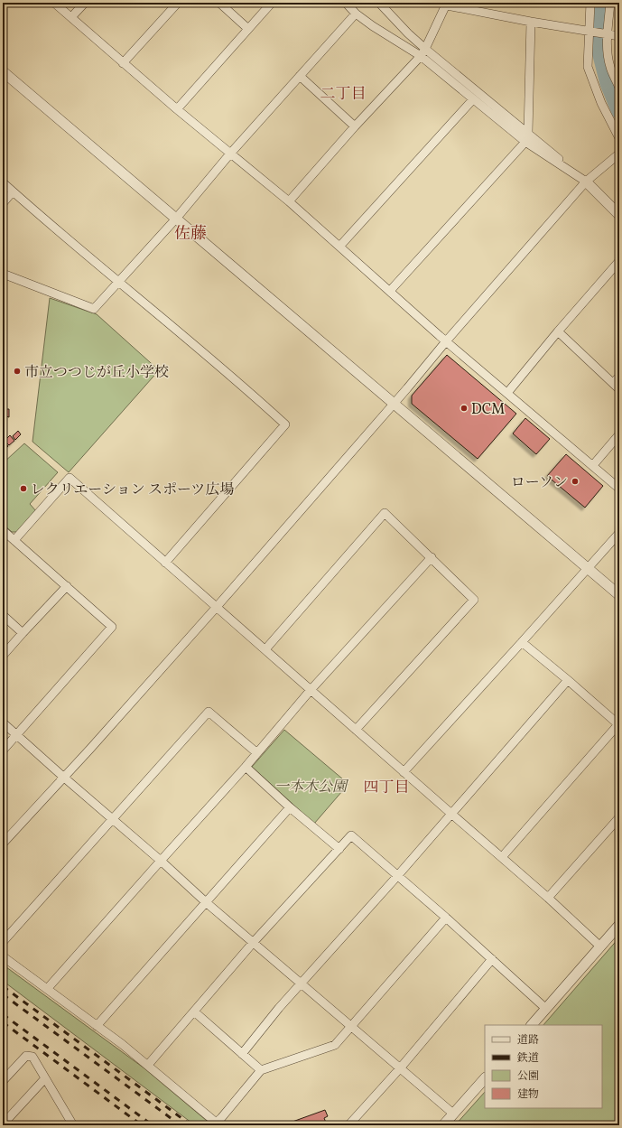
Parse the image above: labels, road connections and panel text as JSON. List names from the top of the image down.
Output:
{
  "districts": ["二丁目", "佐藤", "四丁目"],
  "parks": ["一本木公園"],
  "places": [
    "市立つつじが丘小学校",
    "DCM",
    "ローソン",
    "レクリエーション スポーツ広場"
  ],
  "legend": [
    "道路",
    "鉄道",
    "公園",
    "建物"
  ]
}
